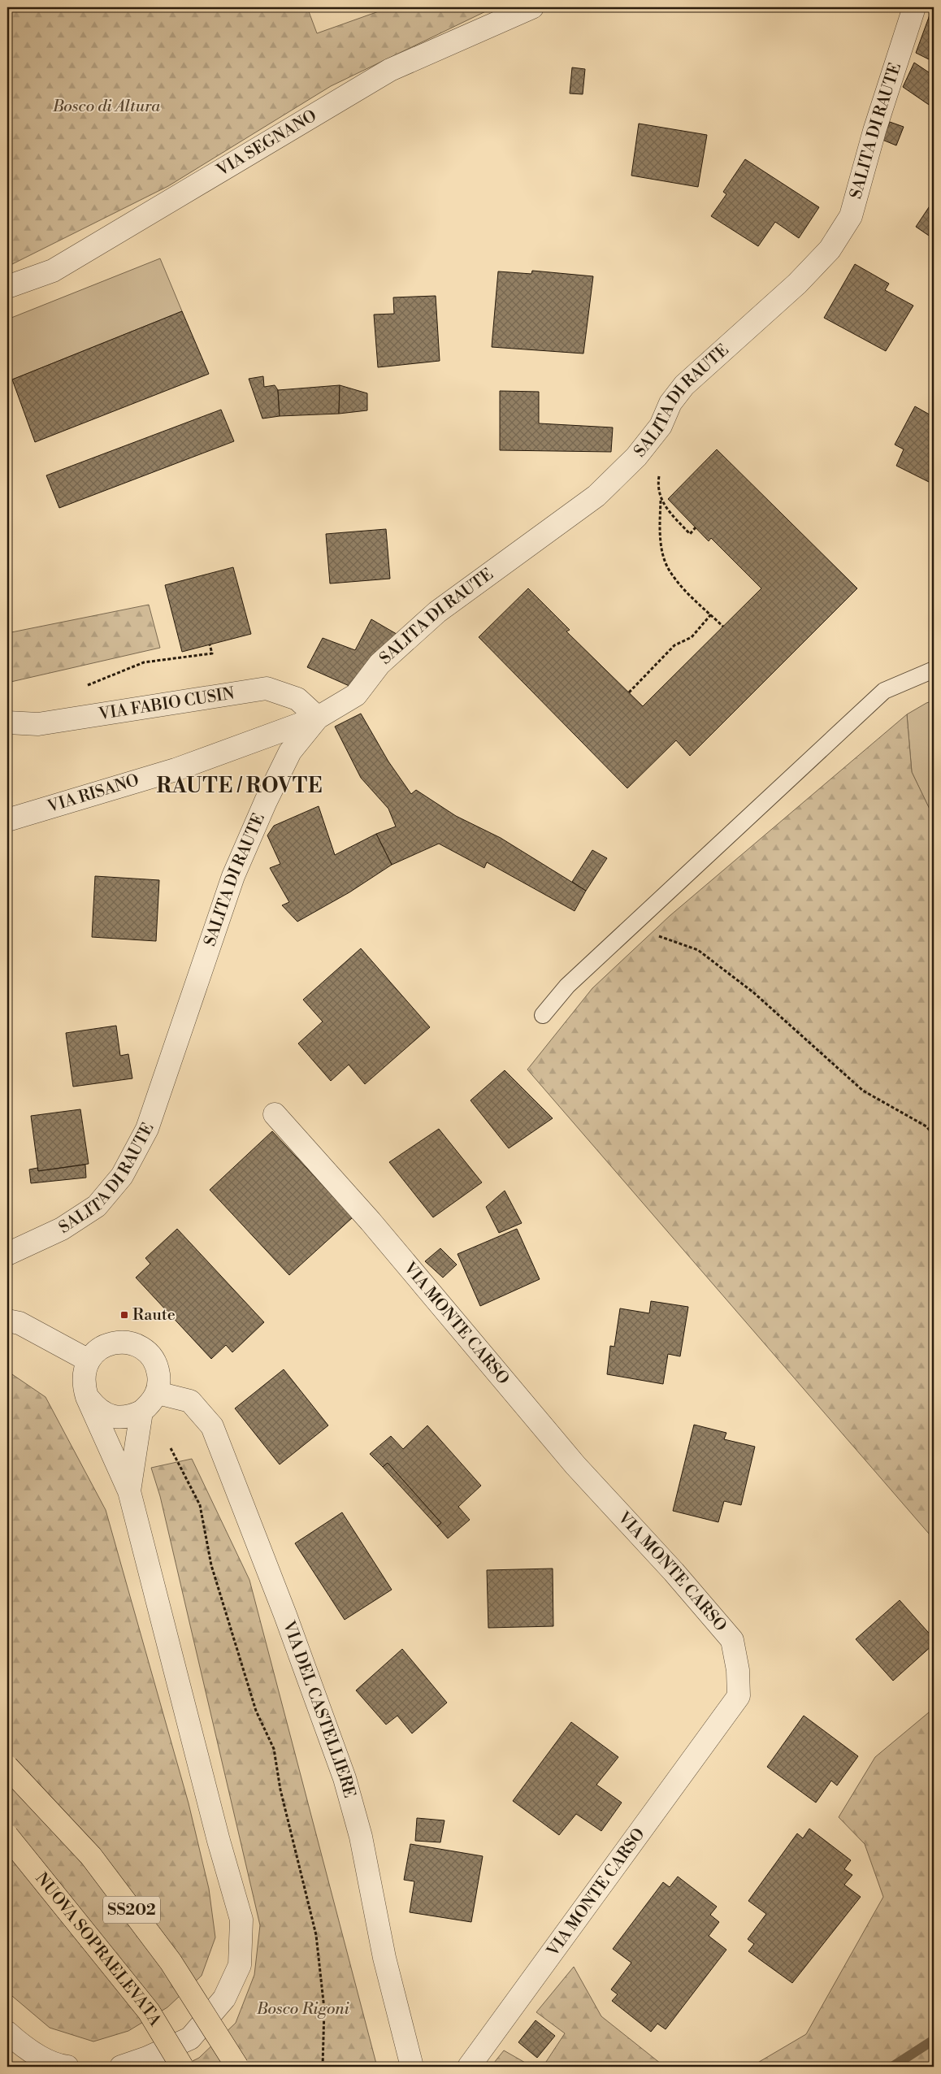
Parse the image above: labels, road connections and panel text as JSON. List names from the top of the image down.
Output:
{
  "streets": {
    "highway": ["SS202", "NUOVA SOPRAELEVATA"],
    "street": [
      "SALITA DI RAUTE",
      "VIA SEGNANO",
      "VIA FABIO CUSIN",
      "VIA RISANO",
      "VIA MONTE CARSO",
      "VIA DEL CASTELLIERE"
    ]
  },
  "crossings": [
    ["SALITA DI RAUTE", "VIA FABIO CUSIN"],
    ["SALITA DI RAUTE", "VIA RISANO"],
    ["VIA FABIO CUSIN", "VIA RISANO"]
  ],
  "districts": ["RAUTE / ROVTE"],
  "parks": ["Bosco di Altura", "Bosco Rigoni"],
  "places": {
    "transit": ["Raute"]
  }
}
